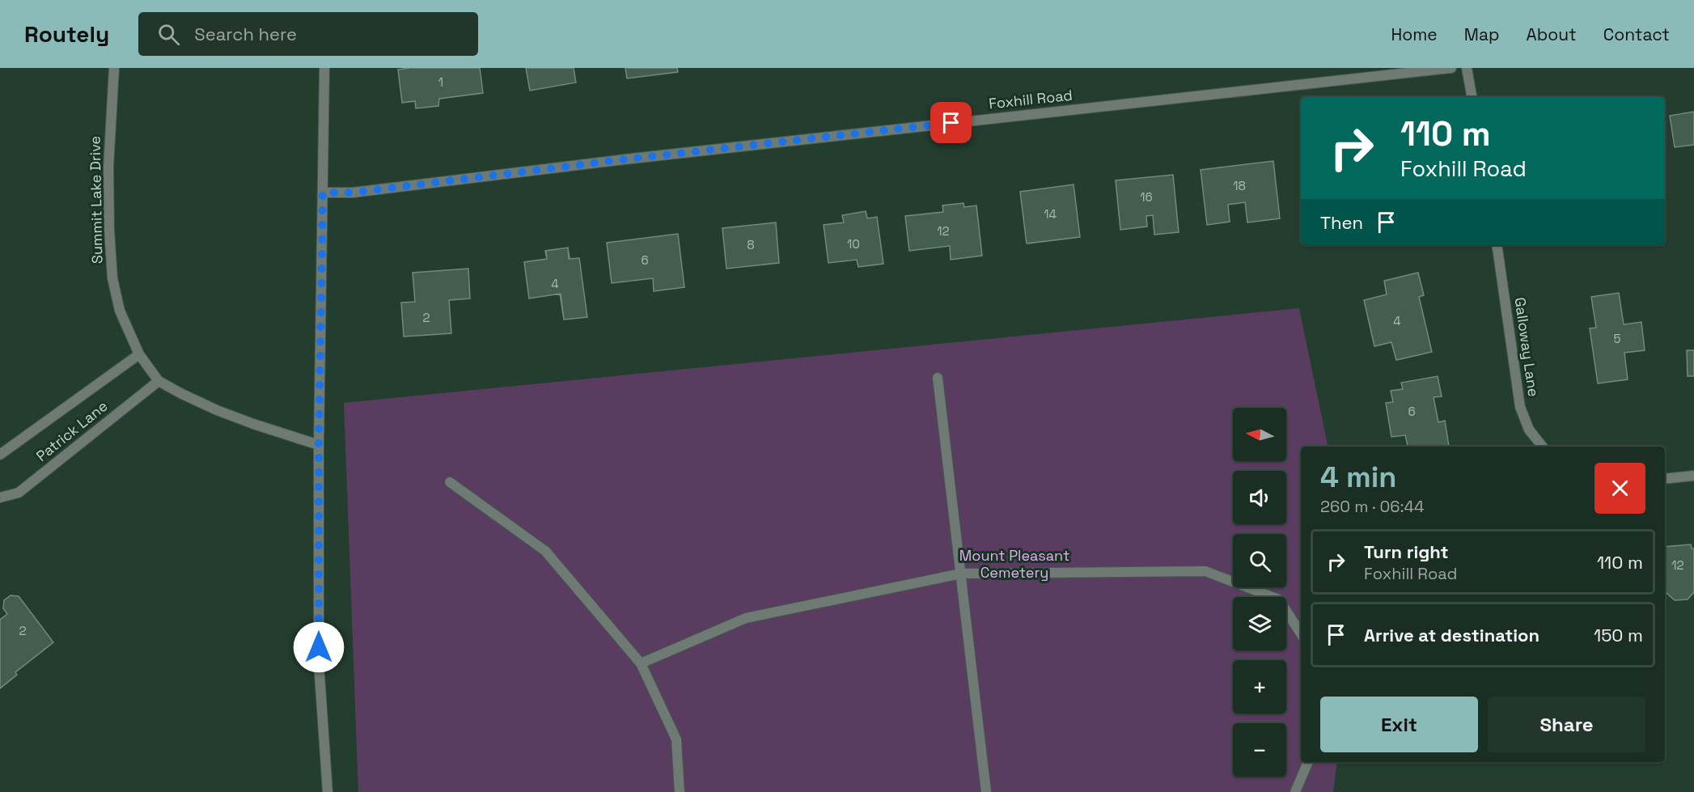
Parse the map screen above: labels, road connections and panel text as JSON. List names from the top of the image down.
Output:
{
  "streets": {
    "street": [
      "Foxhill Road",
      "Summit Lake Drive",
      "Galloway Lane",
      "Patrick Lane"
    ]
  },
  "crossings": [
    ["Summit Lake Drive", "Patrick Lane"]
  ],
  "parks": ["Mount Pleasant Cemetery"],
  "house_numbers": [
    "1",
    "18",
    "16",
    "14",
    "12",
    "10",
    "8",
    "6",
    "4",
    "2",
    "4",
    "5",
    "6",
    "12",
    "2"
  ],
  "north": "left",
  "page": {
    "header": "Routely",
    "search": "Search here",
    "nav": [
      "Home",
      "Map",
      "About",
      "Contact"
    ],
    "turn": ["110 m", "Foxhill Road"],
    "then": "Then",
    "map_buttons": ["+", "−"],
    "heading": ["4 min", "260 m · 06:44"],
    "list": [
      {
        "name": "Turn right",
        "note": "Foxhill Road",
        "value": "110 m"
      },
      {
        "name": "Arrive at destination",
        "value": "150 m"
      }
    ],
    "buttons": ["Exit", "Share"]
  }
}
